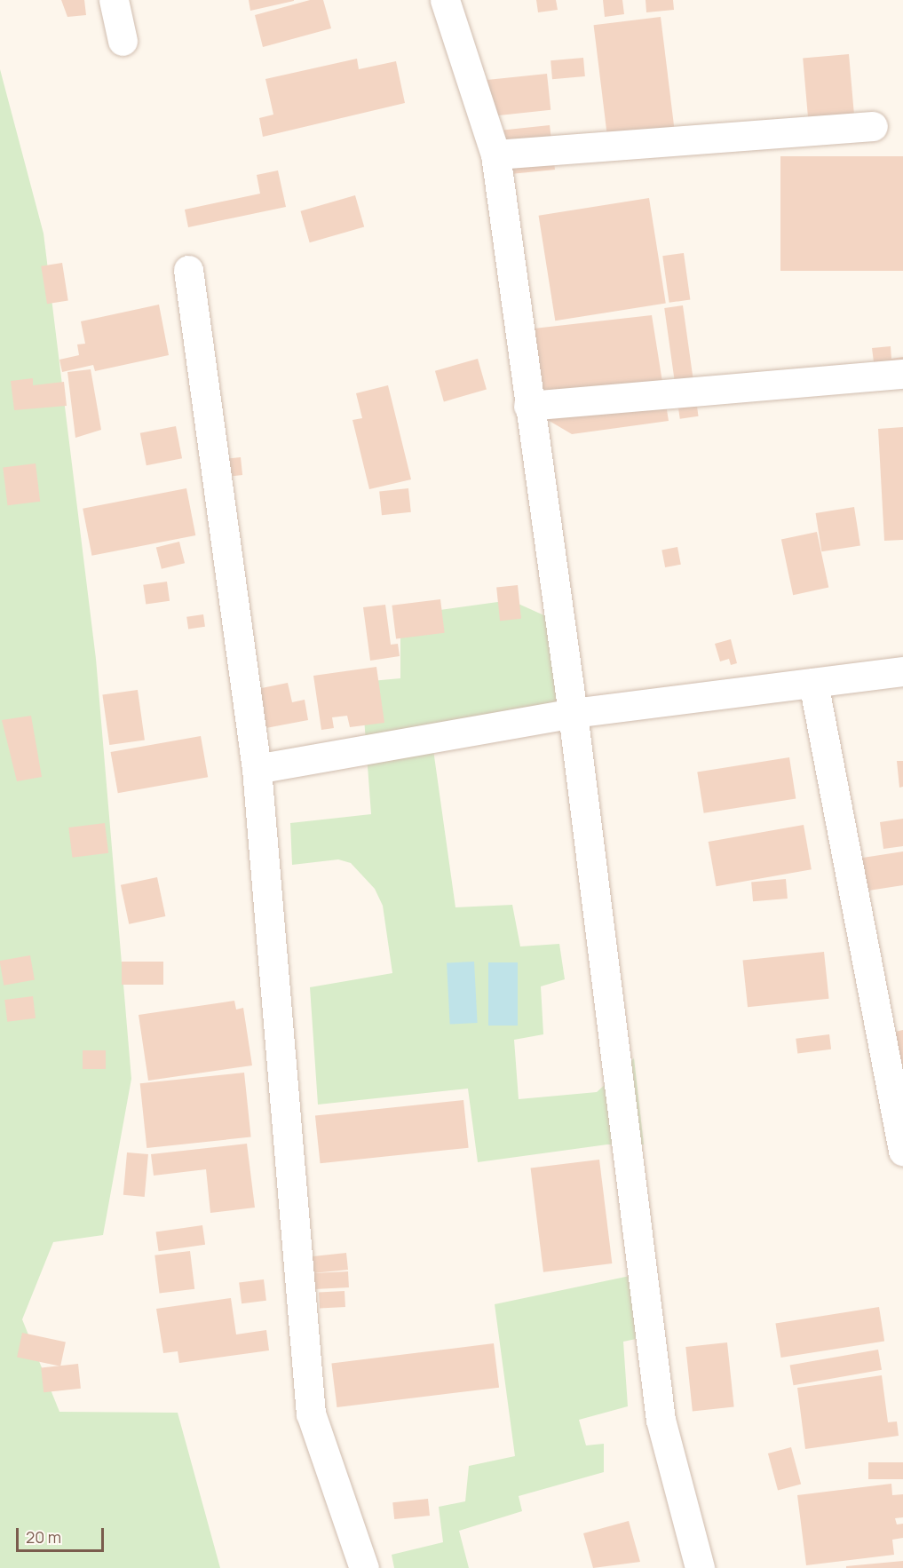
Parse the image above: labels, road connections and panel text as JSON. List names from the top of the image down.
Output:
{
  "scale_bar": "20 m"
}
